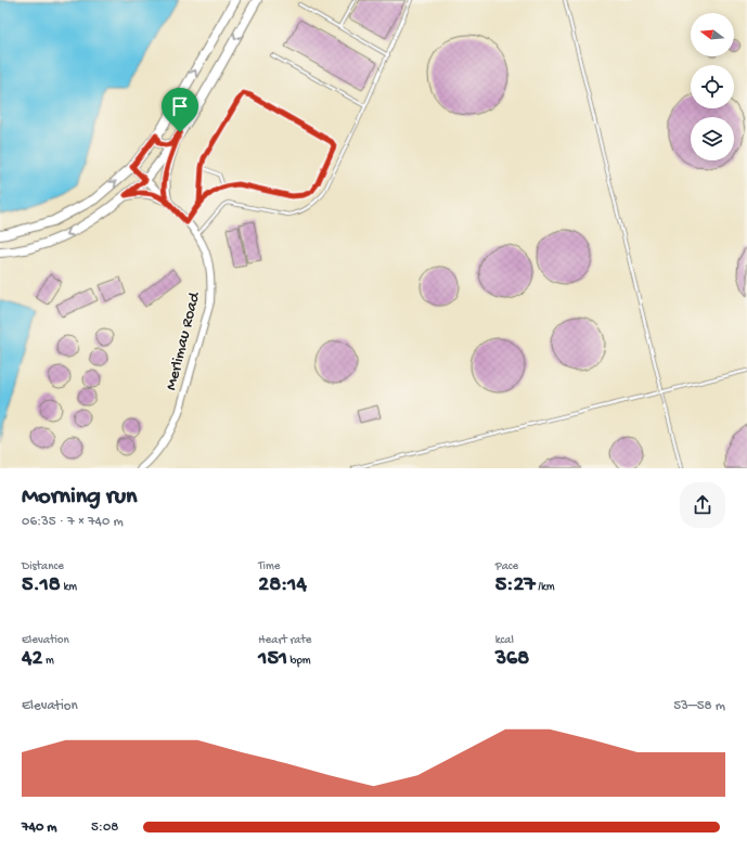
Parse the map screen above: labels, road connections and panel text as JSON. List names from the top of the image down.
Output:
{
  "streets": {
    "street": ["Merlimau Road"]
  },
  "north": "left",
  "page": {
    "heading": ["Morning run", "06:35 · 7 × 740 m"],
    "stats": [
      ["Distance", "5.18 km"],
      ["Time", "28:14"],
      ["Pace", "5:27 /km"],
      ["Elevation", "42 m"],
      ["Heart rate", "151 bpm"],
      ["kcal", "368"]
    ],
    "chart": ["Elevation", "53–58 m"],
    "list": [
      {
        "name": "740 m",
        "note": "5:08"
      }
    ]
  }
}
